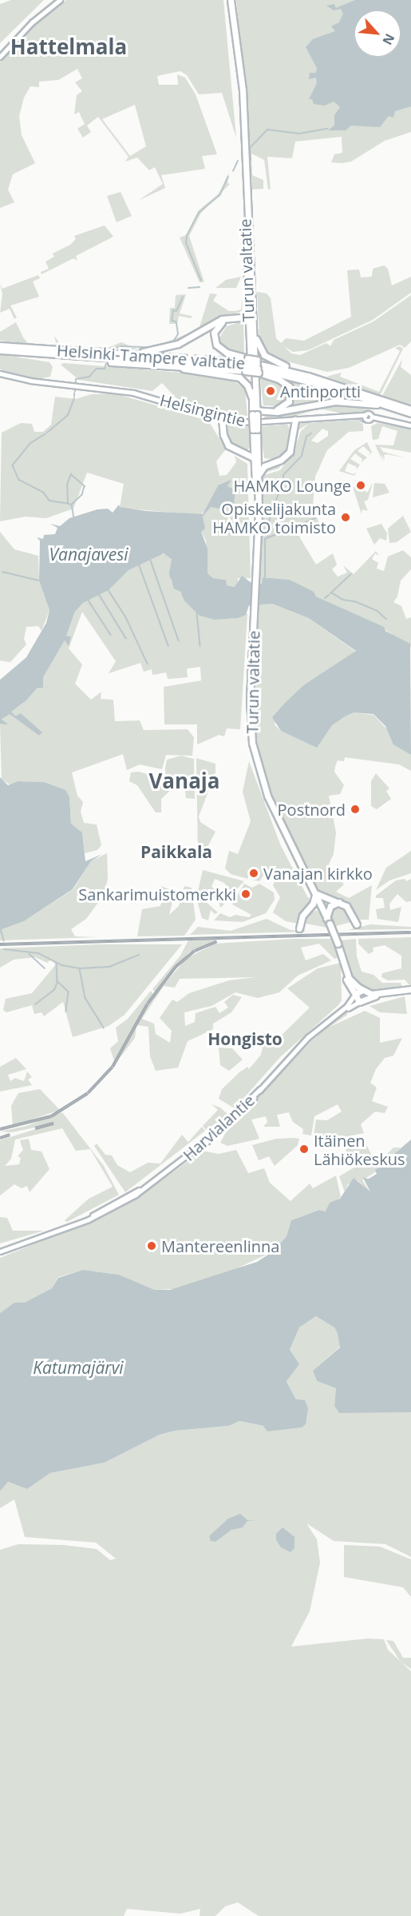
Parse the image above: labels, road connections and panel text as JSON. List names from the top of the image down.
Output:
{
  "streets": {
    "highway": ["Turun valtatie", "Helsinki-Tampere valtatie", "Harvialantie"],
    "main road": ["Helsingintie"]
  },
  "crossings": [
    ["Turun valtatie", "Harvialantie"]
  ],
  "districts": [
    "Hattelmala",
    "Vanaja",
    "Paikkala",
    "Hongisto"
  ],
  "water": ["Vanajavesi", "Katumajärvi"],
  "places": [
    "Antinportti",
    "HAMKO Lounge",
    "Opiskelijakunta HAMKO toimisto",
    "Postnord",
    "Vanajan kirkko",
    "Sankarimuistomerkki",
    "Itäinen Lähiökeskus",
    "Mantereenlinna"
  ],
  "north": "bottom right"
}
